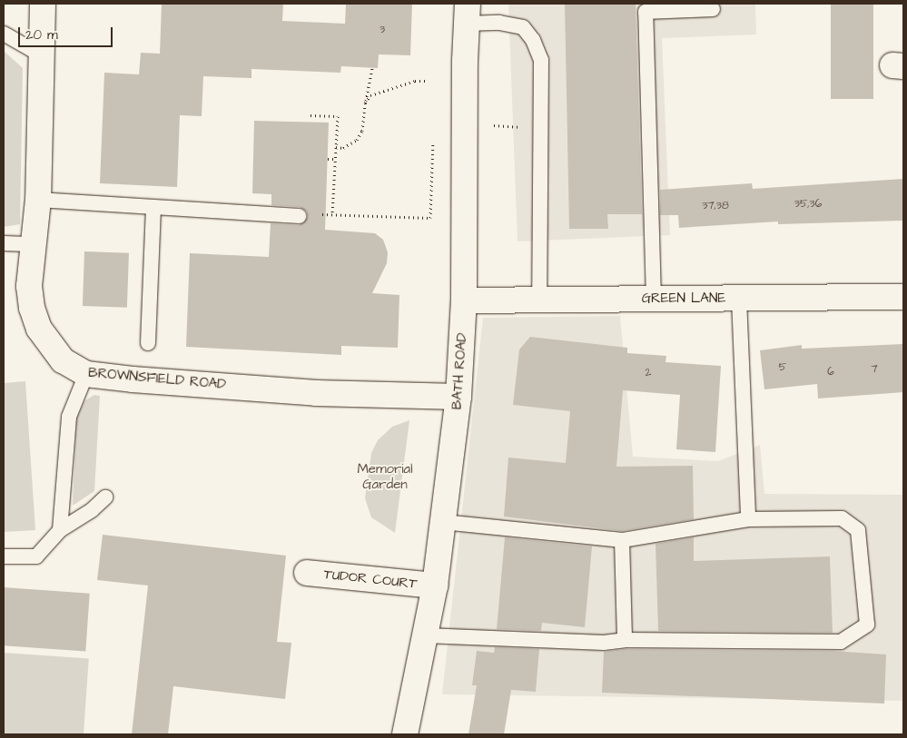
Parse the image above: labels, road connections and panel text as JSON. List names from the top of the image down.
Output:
{
  "streets": {
    "street": [
      "GREEN LANE",
      "BATH ROAD",
      "BROWNSFIELD ROAD",
      "TUDOR COURT"
    ]
  },
  "crossings": [
    ["GREEN LANE", "BATH ROAD"],
    ["BATH ROAD", "BROWNSFIELD ROAD"],
    ["BATH ROAD", "TUDOR COURT"]
  ],
  "parks": ["Memorial Garden"],
  "house_numbers": [
    "3",
    "35,36",
    "37,38",
    "5",
    "7",
    "6",
    "2"
  ],
  "scale_bar": "20 m"
}
